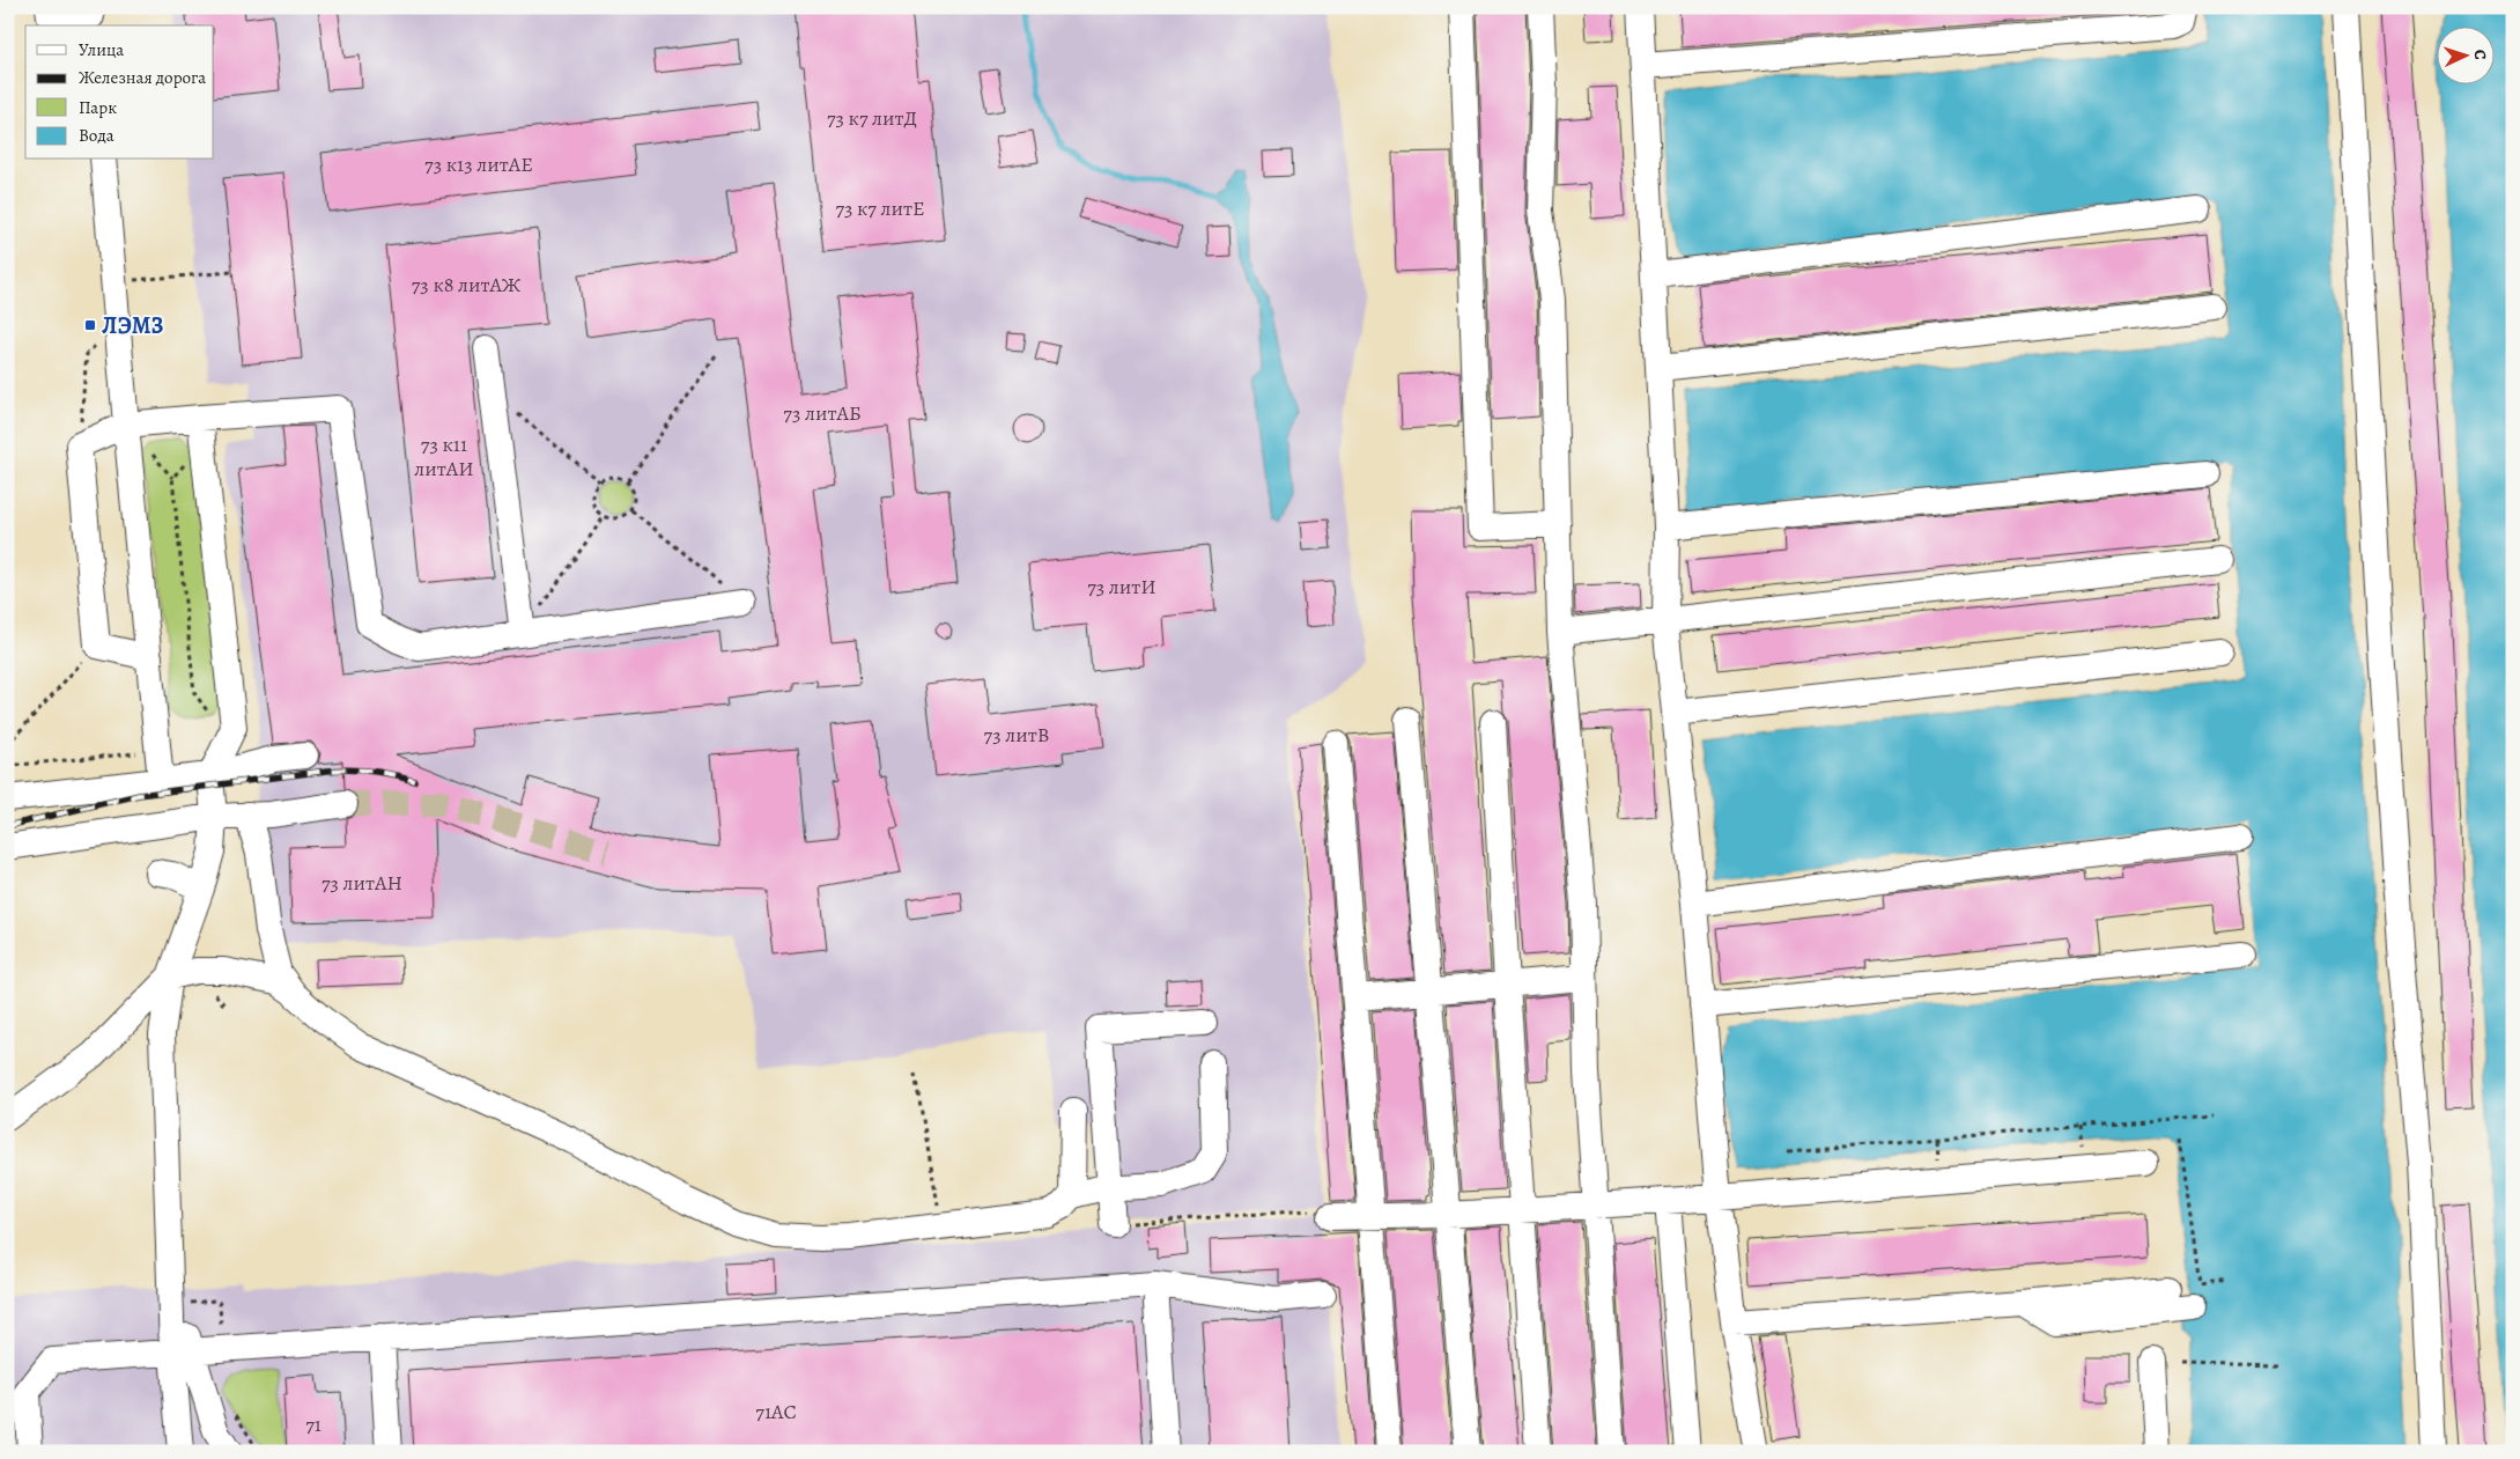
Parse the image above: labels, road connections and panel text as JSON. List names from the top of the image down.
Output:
{
  "places": {
    "transit": ["ЛЭМЗ"]
  },
  "house_numbers": [
    "73 к7 литД",
    "73 к13 литАЕ",
    "73 к7 литЕ",
    "73 к8 литАЖ",
    "73 литАБ",
    "73 к11 литАИ",
    "73 литИ",
    "73 литВ",
    "73 литАН",
    "71АС",
    "71"
  ],
  "legend": [
    "Улица",
    "Железная дорога",
    "Парк",
    "Вода"
  ],
  "north": "right"
}
